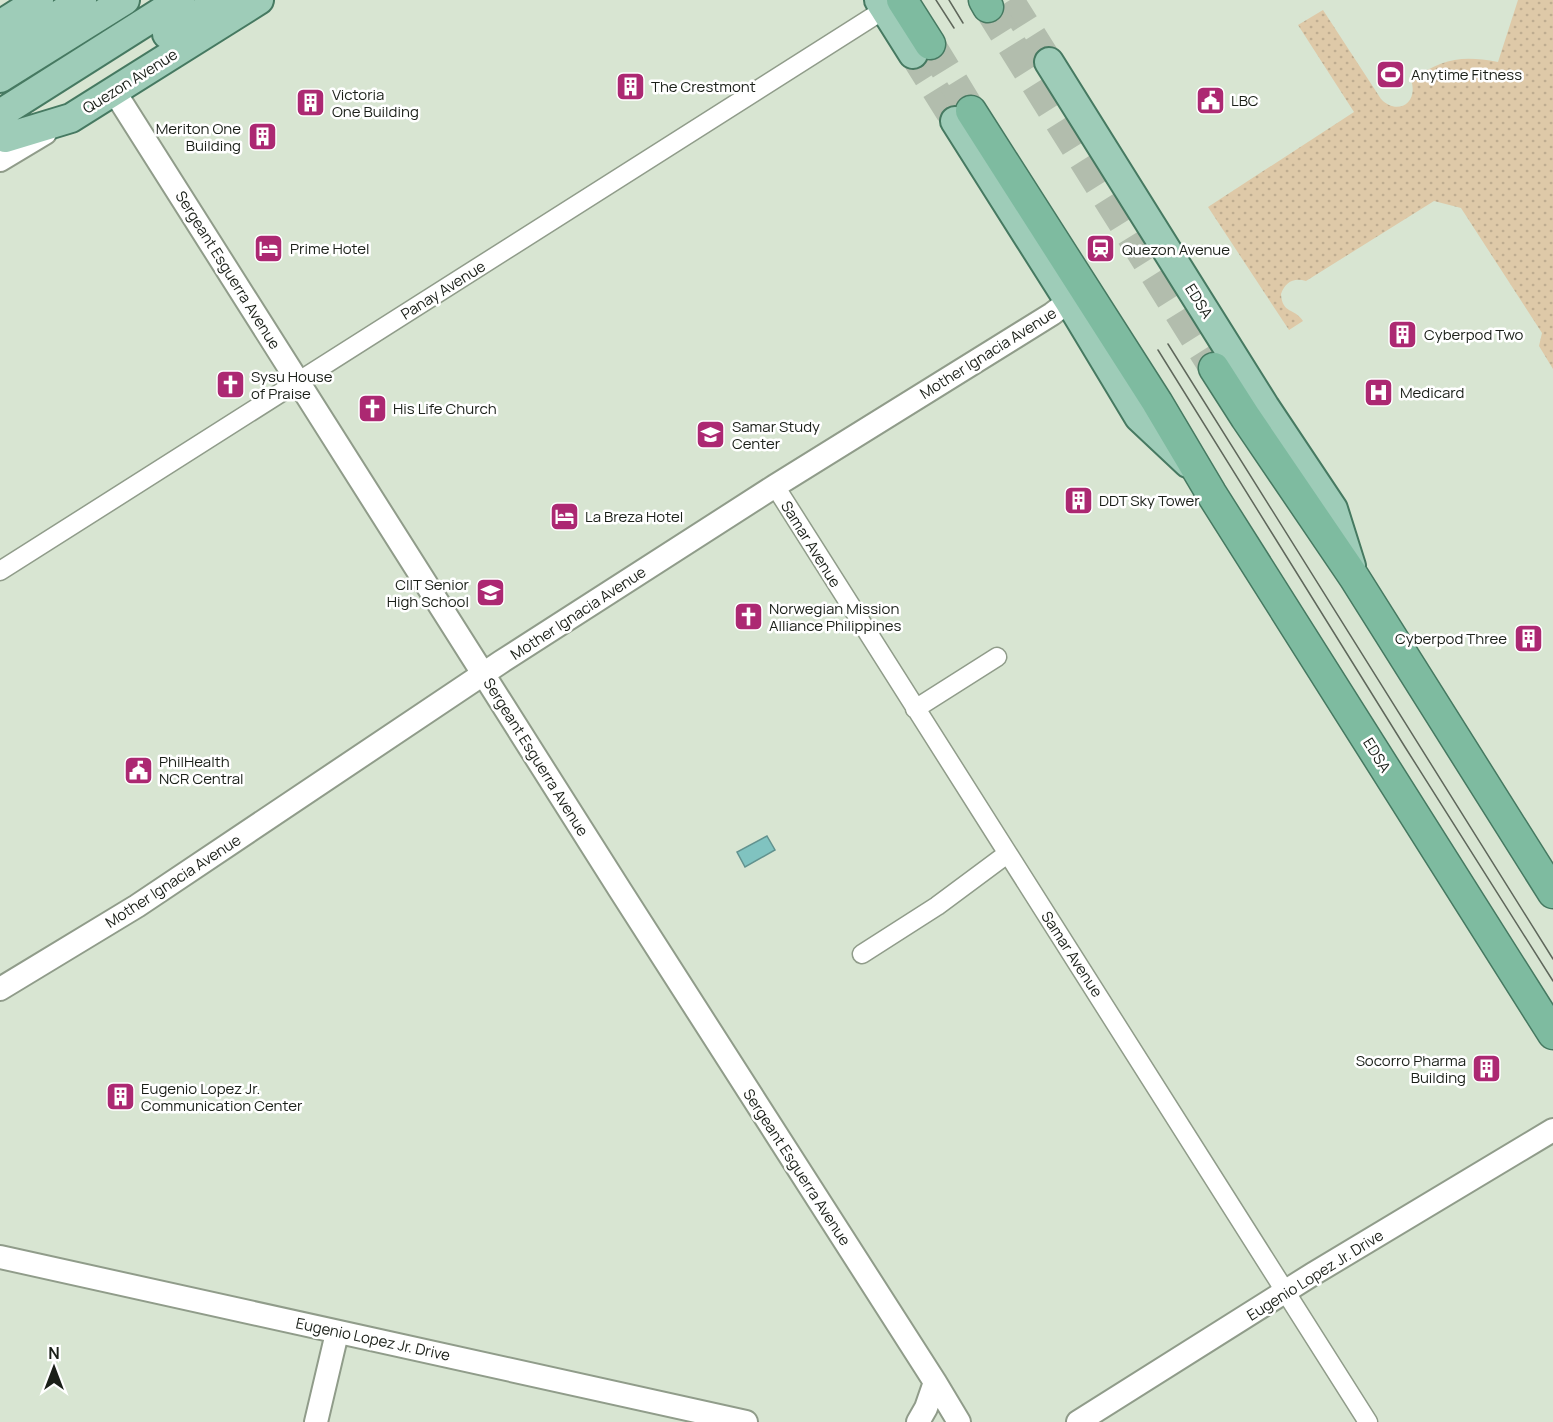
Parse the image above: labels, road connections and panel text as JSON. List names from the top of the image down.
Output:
{
  "streets": {
    "highway": ["EDSA"],
    "main road": ["Quezon Avenue"],
    "street": [
      "Sergeant Esguerra Avenue",
      "Panay Avenue",
      "Mother Ignacia Avenue",
      "Samar Avenue",
      "Eugenio Lopez Jr. Drive"
    ]
  },
  "crossings": [
    ["Quezon Avenue", "Sergeant Esguerra Avenue"],
    ["Sergeant Esguerra Avenue", "Panay Avenue"],
    ["Sergeant Esguerra Avenue", "Mother Ignacia Avenue"],
    ["EDSA", "Mother Ignacia Avenue"],
    ["Mother Ignacia Avenue", "Samar Avenue"],
    ["Samar Avenue", "Eugenio Lopez Jr. Drive"]
  ],
  "places": {
    "sports": ["Anytime Fitness"],
    "building": [
      "The Crestmont",
      "Victoria One Building",
      "Meriton One Building",
      "Cyberpod Two",
      "DDT Sky Tower",
      "Cyberpod Three",
      "Socorro Pharma Building",
      "Eugenio Lopez Jr. Communication Center"
    ],
    "public building": ["LBC", "PhilHealth NCR Central"],
    "hotel": ["Prime Hotel", "La Breza Hotel"],
    "station": ["Quezon Avenue"],
    "church": ["Sysu House of Praise", "His Life Church", "Norwegian Mission Alliance Philippines"],
    "hospital": ["Medicard"],
    "school or university": ["Samar Study Center", "CIIT Senior High School"]
  },
  "north": "top"
}
